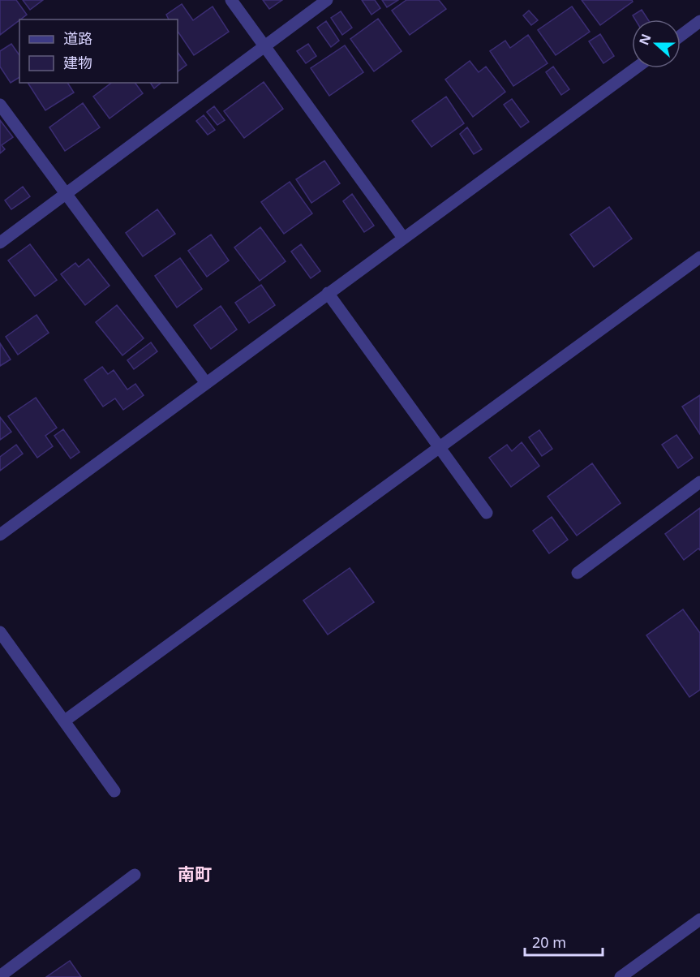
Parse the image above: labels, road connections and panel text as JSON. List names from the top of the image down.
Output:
{
  "districts": ["南町"],
  "legend": ["道路", "建物"],
  "scale_bar": "20 m",
  "north": "left"
}
